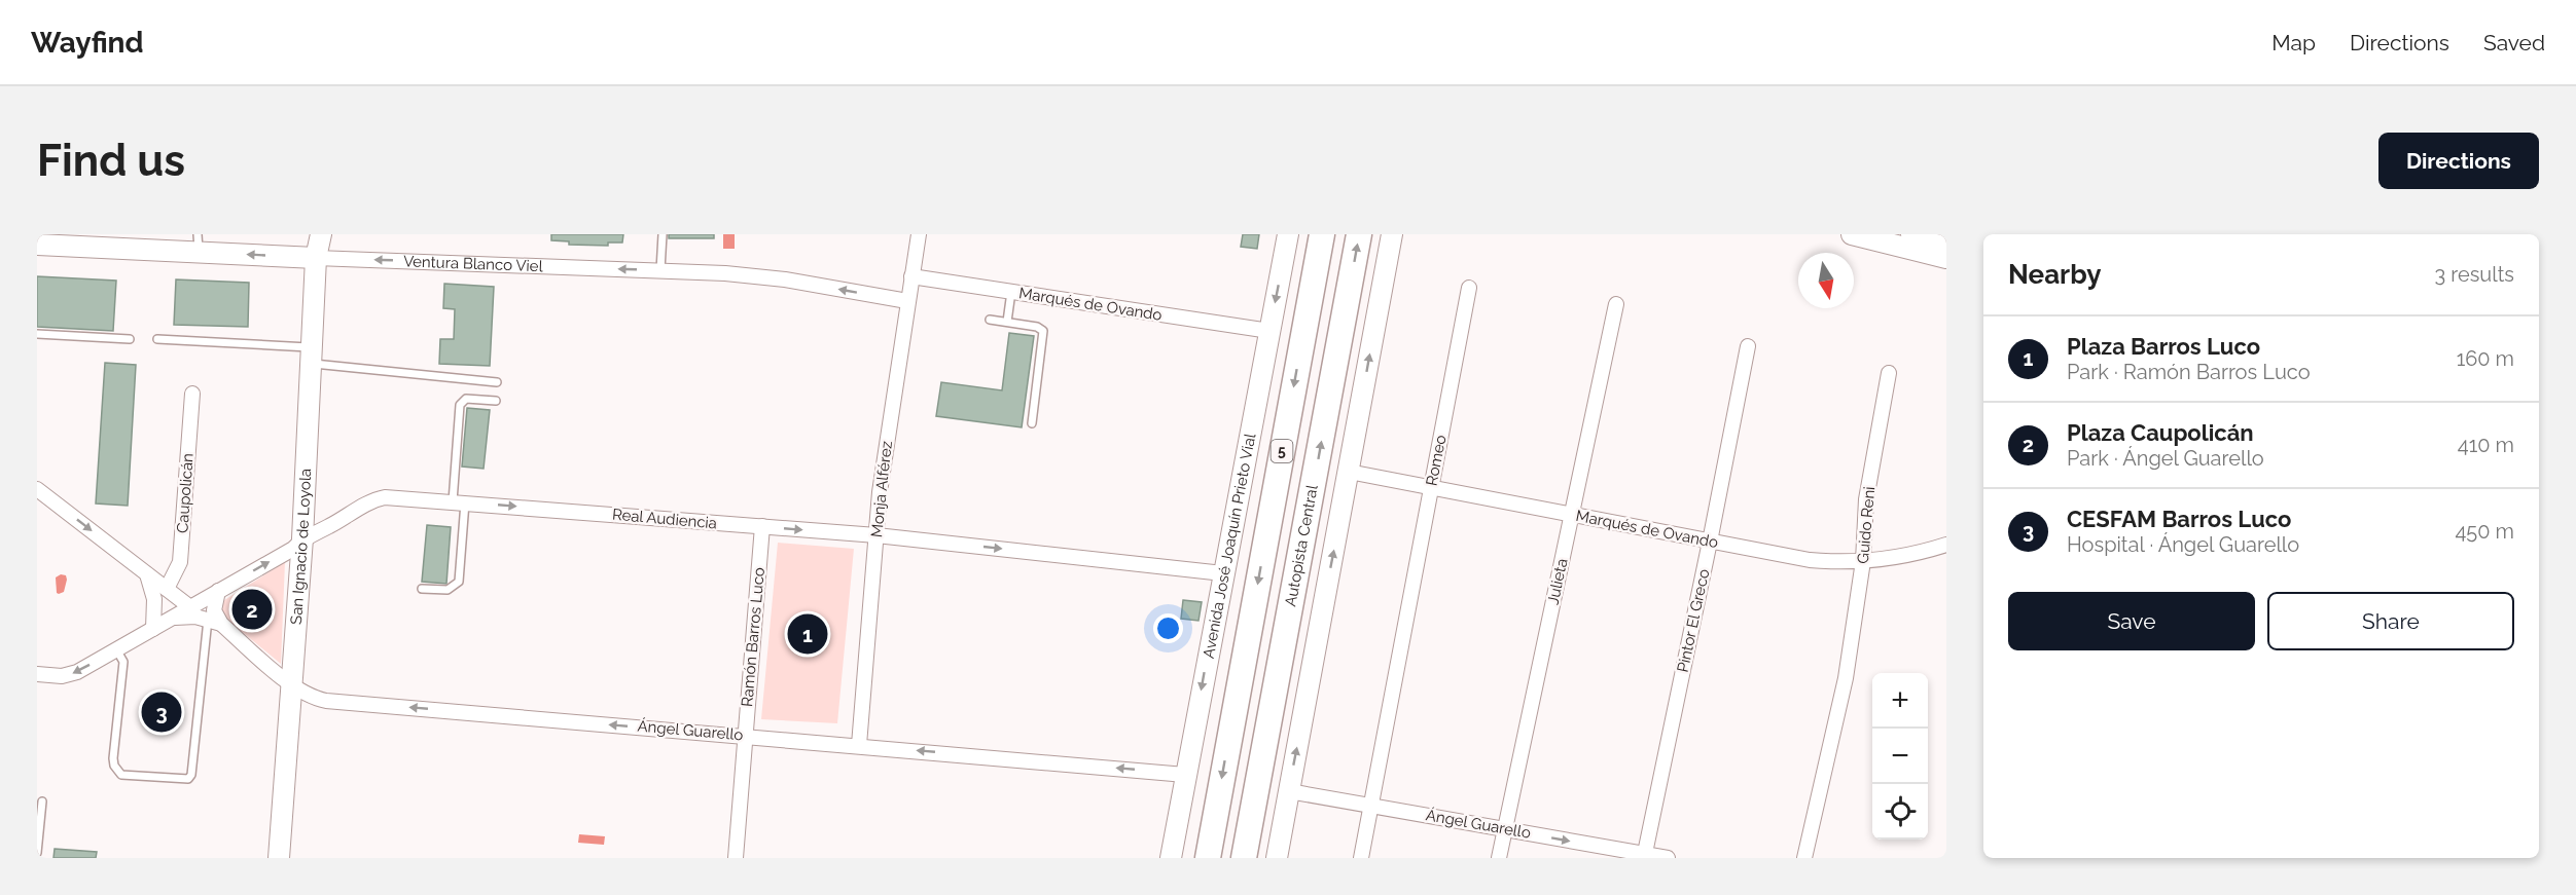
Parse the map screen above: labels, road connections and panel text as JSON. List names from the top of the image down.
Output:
{
  "streets": {
    "highway": ["5", "Autopista Central"],
    "main road": ["Ventura Blanco Viel", "Avenida José Joaquín Prieto Vial", "San Ignacio de Loyola"],
    "street": [
      "Marqués de Ovando",
      "Romeo",
      "Monja Alférez",
      "Caupolicán",
      "Real Audiencia",
      "Guido Reni",
      "Julieta",
      "Pintor El Greco",
      "Ramón Barros Luco",
      "Ángel Guarello"
    ]
  },
  "crossings": [
    ["Ventura Blanco Viel", "Monja Alférez"],
    ["Ventura Blanco Viel", "San Ignacio de Loyola"],
    ["Marqués de Ovando", "Romeo"],
    ["Marqués de Ovando", "Monja Alférez"],
    ["Marqués de Ovando", "Guido Reni"],
    ["Marqués de Ovando", "Avenida José Joaquín Prieto Vial"],
    ["Marqués de Ovando", "Julieta"],
    ["Marqués de Ovando", "Pintor El Greco"],
    ["Romeo", "Ángel Guarello"],
    ["Monja Alférez", "Real Audiencia"],
    ["Monja Alférez", "Ángel Guarello"],
    ["Real Audiencia", "Avenida José Joaquín Prieto Vial"],
    ["Real Audiencia", "San Ignacio de Loyola"],
    ["Real Audiencia", "Ramón Barros Luco"],
    ["Avenida José Joaquín Prieto Vial", "Ángel Guarello"],
    ["San Ignacio de Loyola", "Ángel Guarello"],
    ["Julieta", "Ángel Guarello"],
    ["Pintor El Greco", "Ángel Guarello"],
    ["Ramón Barros Luco", "Ángel Guarello"]
  ],
  "one_way": ["Ventura Blanco Viel", "Real Audiencia"],
  "north": "bottom",
  "page": {
    "header": "Wayfind",
    "nav": ["Map", "Directions", "Saved"],
    "buttons": [
      "Directions",
      ["Save", "Share"]
    ],
    "title": "Find us",
    "heading": ["Nearby", "3 results"],
    "list": [
      {
        "mark": "1",
        "name": "Plaza Barros Luco",
        "note": "Park · Ramón Barros Luco",
        "value": "160 m"
      },
      {
        "mark": "2",
        "name": "Plaza Caupolicán",
        "note": "Park · Ángel Guarello",
        "value": "410 m"
      },
      {
        "mark": "3",
        "name": "CESFAM Barros Luco",
        "note": "Hospital · Ángel Guarello",
        "value": "450 m"
      }
    ],
    "pins": ["2", "1", "3"],
    "map_buttons": ["+", "−"]
  }
}
